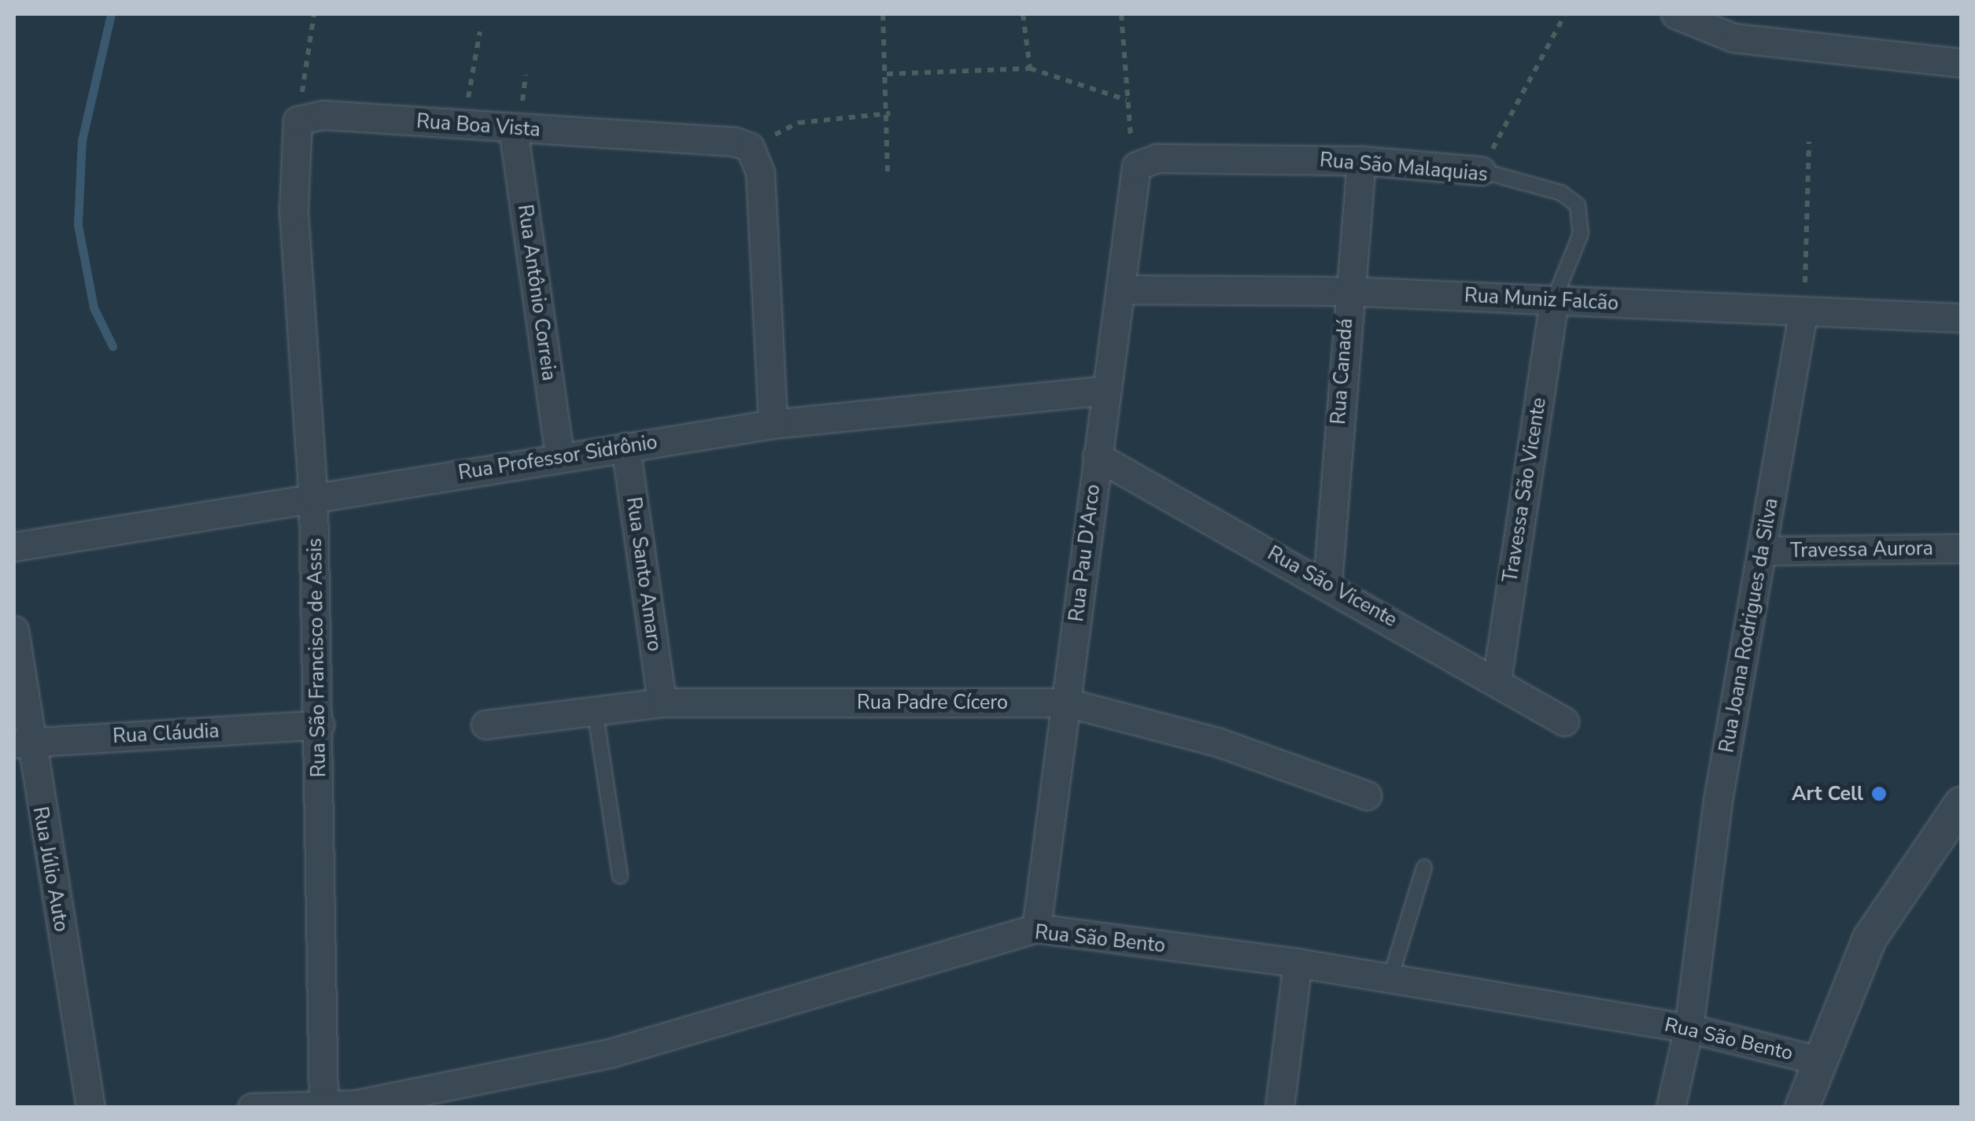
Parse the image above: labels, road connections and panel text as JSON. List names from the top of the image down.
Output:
{
  "streets": {
    "street": [
      "Rua Boa Vista",
      "Rua São Malaquias",
      "Rua Antônio Correia",
      "Rua Muniz Falcão",
      "Rua Canadá",
      "Rua Professor Sidrônio",
      "Travessa São Vicente",
      "Travessa Aurora",
      "Rua Pau D'Arco",
      "Rua Santo Amaro",
      "Rua São Vicente",
      "Rua Joana Rodrigues da Silva",
      "Rua São Francisco de Assis",
      "Rua Padre Cícero",
      "Rua Cláudia",
      "Rua Júlio Auto",
      "Rua São Bento"
    ]
  },
  "crossings": [
    ["Rua Boa Vista", "Rua Antônio Correia"],
    ["Rua Boa Vista", "Rua São Francisco de Assis"],
    ["Rua São Malaquias", "Rua Muniz Falcão"],
    ["Rua São Malaquias", "Rua Canadá"],
    ["Rua São Malaquias", "Travessa São Vicente"],
    ["Rua São Malaquias", "Rua Pau D'Arco"],
    ["Rua Antônio Correia", "Rua Professor Sidrônio"],
    ["Rua Muniz Falcão", "Rua Canadá"],
    ["Rua Muniz Falcão", "Travessa São Vicente"],
    ["Rua Muniz Falcão", "Rua Pau D'Arco"],
    ["Rua Muniz Falcão", "Rua Joana Rodrigues da Silva"],
    ["Rua Canadá", "Rua São Vicente"],
    ["Rua Professor Sidrônio", "Rua Pau D'Arco"],
    ["Rua Professor Sidrônio", "Rua Santo Amaro"],
    ["Rua Professor Sidrônio", "Rua São Francisco de Assis"],
    ["Travessa São Vicente", "Rua São Vicente"],
    ["Travessa Aurora", "Rua Joana Rodrigues da Silva"],
    ["Rua Pau D'Arco", "Rua São Vicente"],
    ["Rua Pau D'Arco", "Rua Padre Cícero"],
    ["Rua Pau D'Arco", "Rua São Bento"],
    ["Rua Santo Amaro", "Rua Padre Cícero"],
    ["Rua Joana Rodrigues da Silva", "Rua São Bento"],
    ["Rua São Francisco de Assis", "Rua Cláudia"],
    ["Rua São Francisco de Assis", "Rua São Bento"],
    ["Rua Cláudia", "Rua Júlio Auto"]
  ],
  "places": ["Art Cell"]
}
